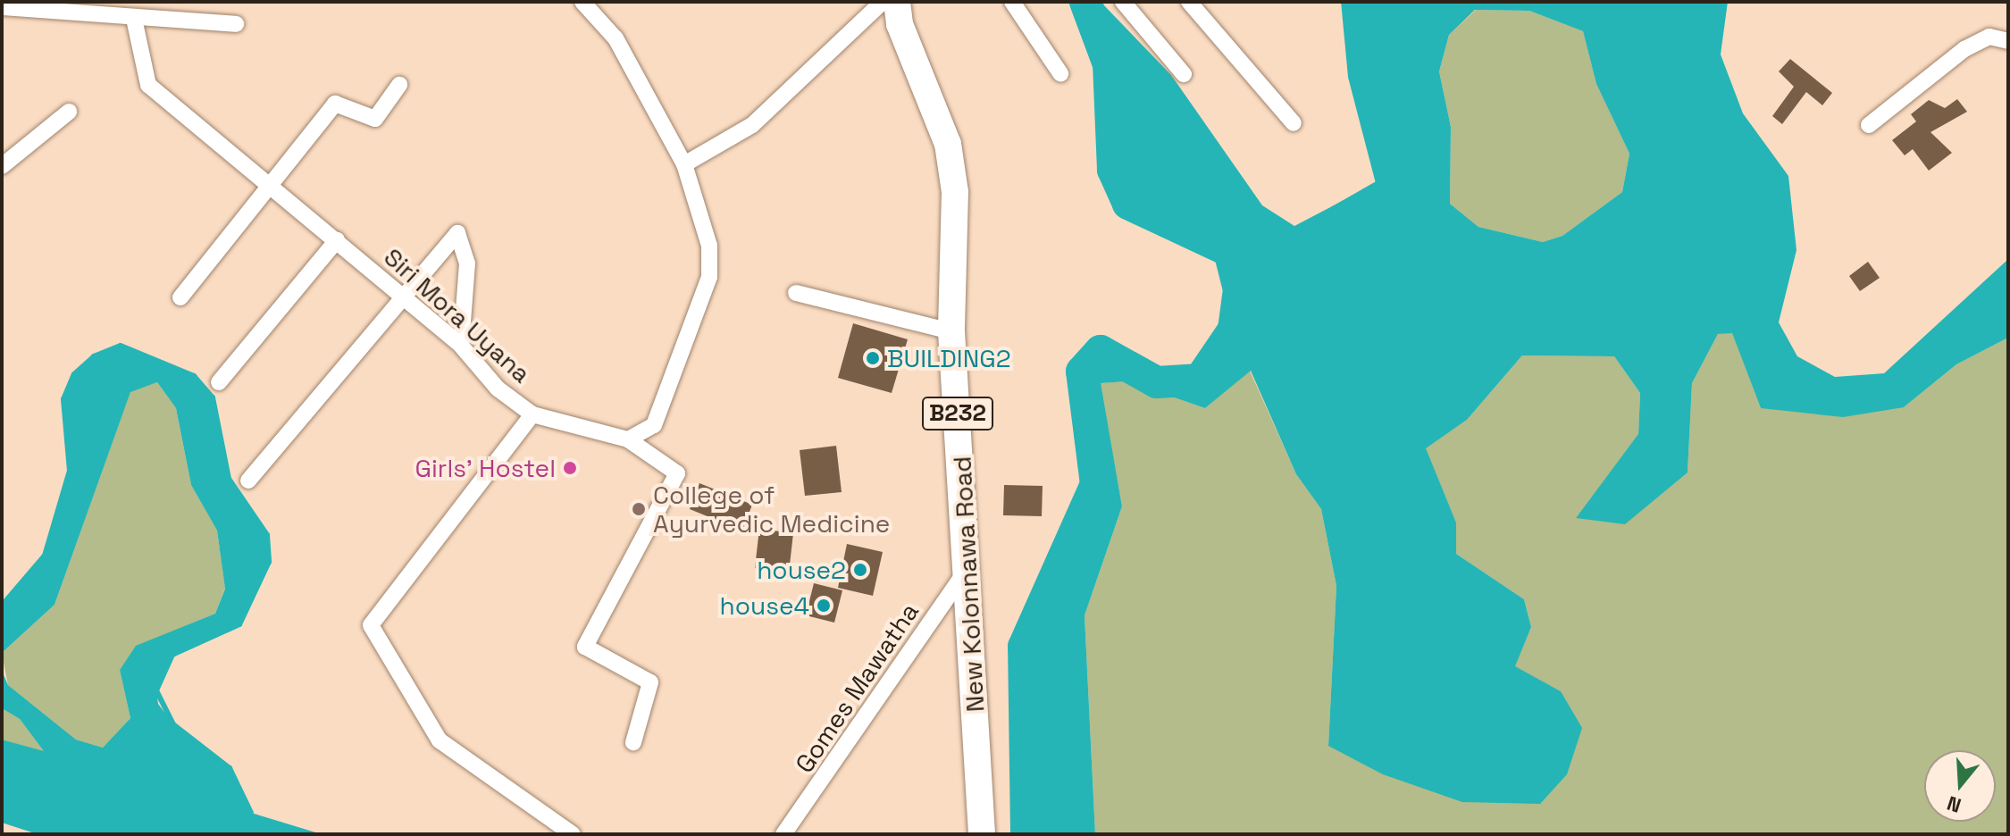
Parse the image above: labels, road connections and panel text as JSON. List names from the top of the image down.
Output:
{
  "streets": {
    "main road": ["B232", "New Kolonnawa Road"],
    "street": ["Siri Mora Uyana", "Gomes Mawatha"]
  },
  "crossings": [
    ["New Kolonnawa Road", "Gomes Mawatha"]
  ],
  "places": [
    "BUILDING2",
    "Girls' Hostel",
    "College of Ayurvedic Medicine",
    "house2",
    "house4"
  ],
  "north": "bottom"
}
